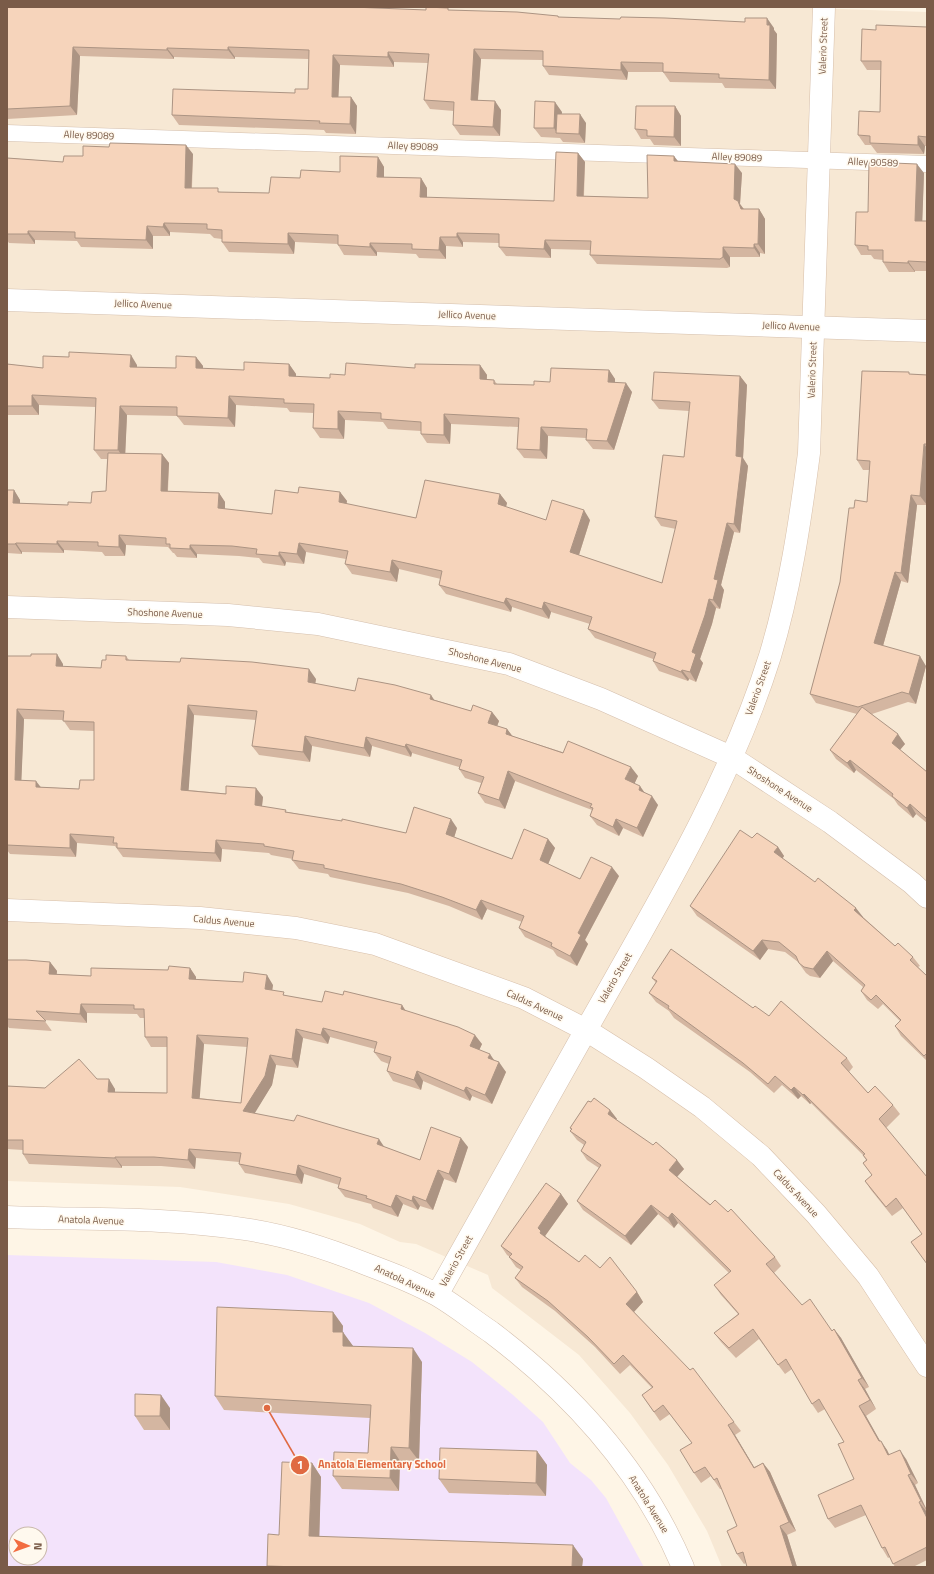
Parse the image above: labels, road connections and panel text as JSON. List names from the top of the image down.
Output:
{
  "streets": {
    "street": [
      "Valerio Street",
      "Jellico Avenue",
      "Shoshone Avenue",
      "Caldus Avenue",
      "Anatola Avenue"
    ],
    "lane": ["Alley 89089", "Alley 90589"]
  },
  "crossings": [
    ["Valerio Street", "Alley 89089"],
    ["Valerio Street", "Alley 90589"],
    ["Valerio Street", "Jellico Avenue"],
    ["Valerio Street", "Shoshone Avenue"],
    ["Valerio Street", "Caldus Avenue"],
    ["Valerio Street", "Anatola Avenue"],
    ["Alley 89089", "Alley 90589"]
  ],
  "places": ["Anatola Elementary School"],
  "north": "right"
}
